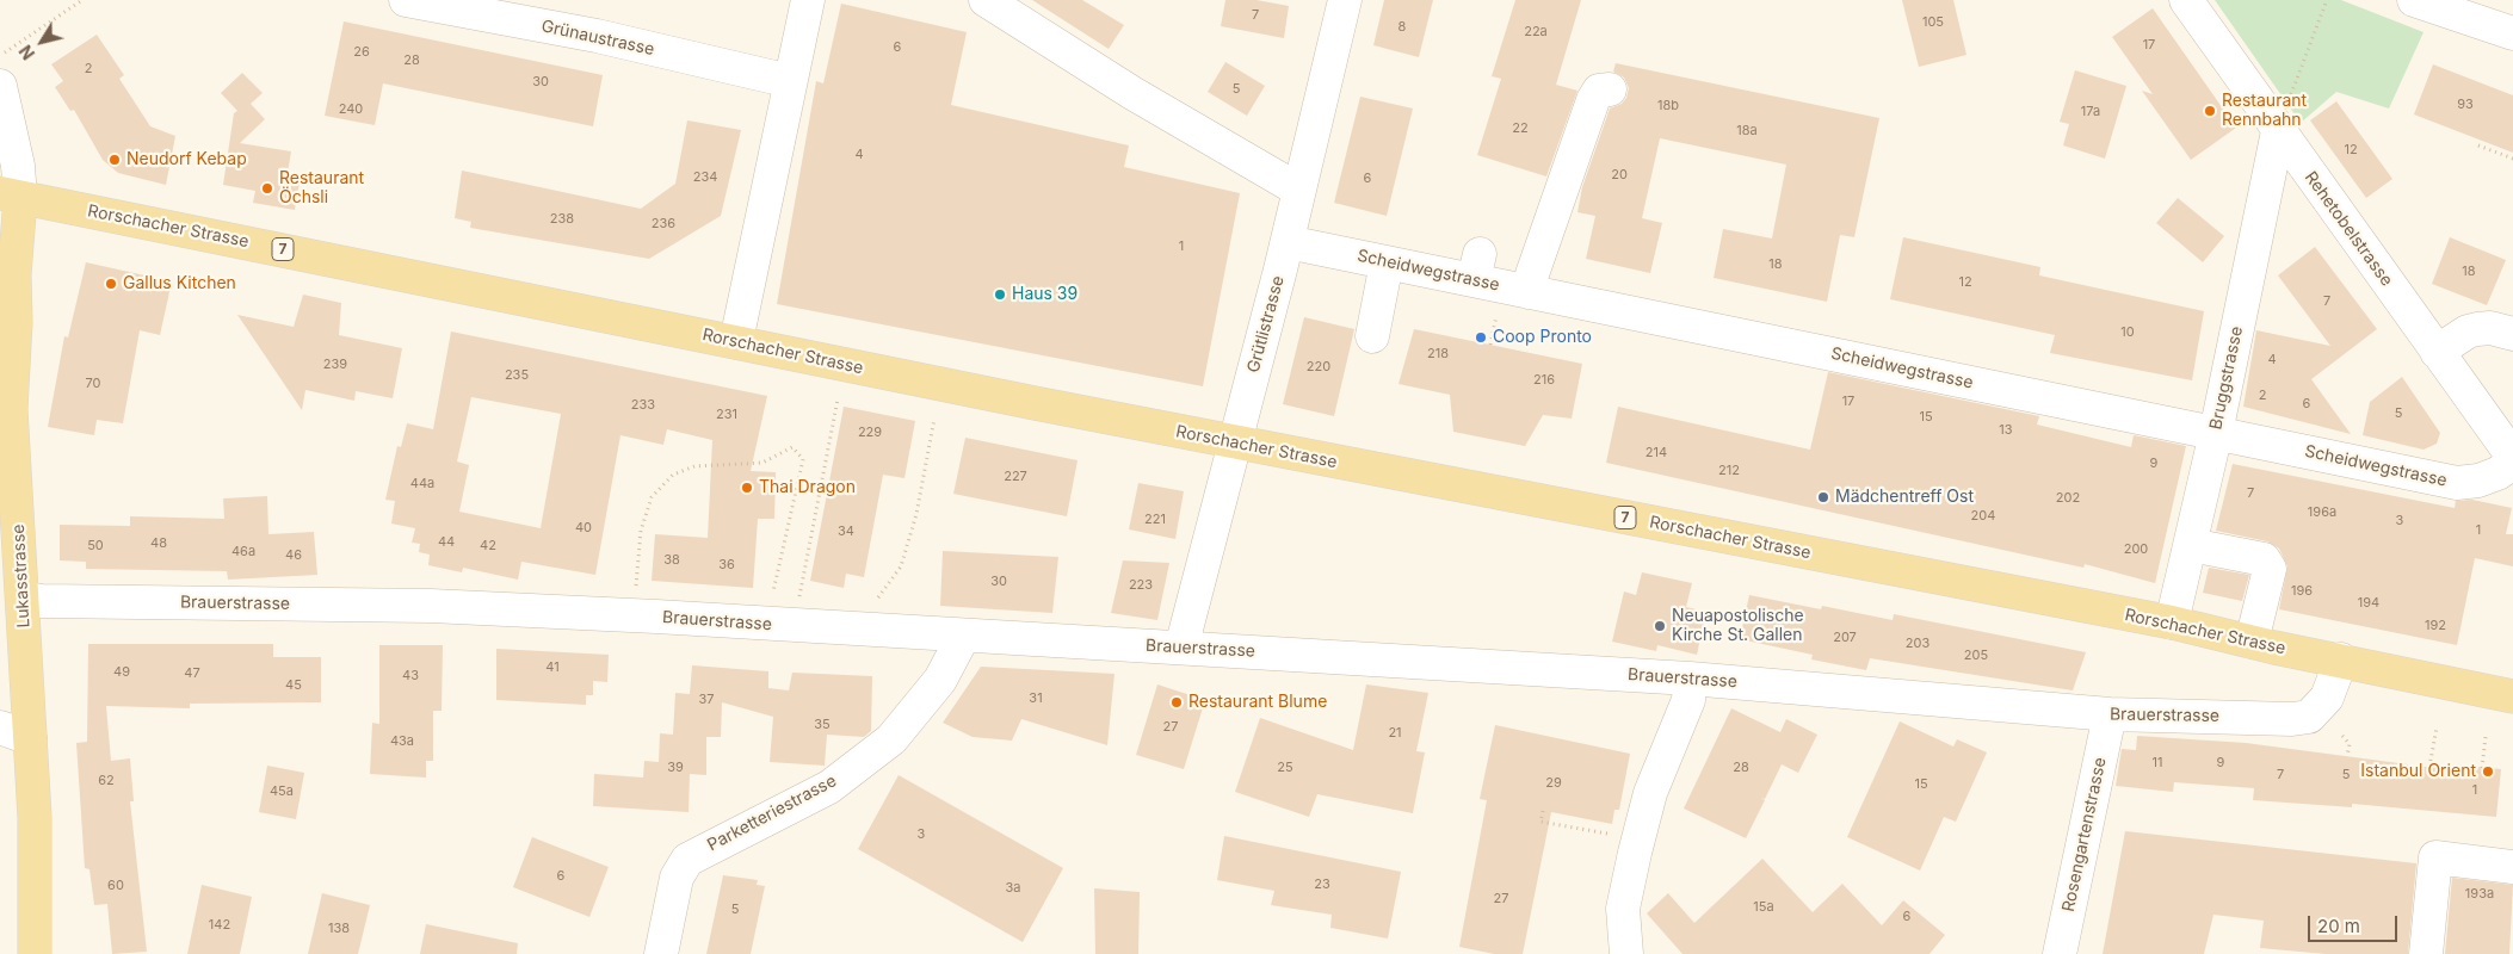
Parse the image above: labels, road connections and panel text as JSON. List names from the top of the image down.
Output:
{
  "streets": {
    "main road": ["Rorschacher Strasse", "7", "Lukasstrasse"],
    "street": [
      "Grünaustrasse",
      "Rehetobelstrasse",
      "Scheidwegstrasse",
      "Grütlistrasse",
      "Bruggstrasse",
      "Brauerstrasse",
      "Parketteriestrasse",
      "Rosengartenstrasse"
    ]
  },
  "crossings": [
    ["Rorschacher Strasse", "Grütlistrasse"],
    ["Rorschacher Strasse", "Bruggstrasse"],
    ["Rorschacher Strasse", "Lukasstrasse"],
    ["Rorschacher Strasse", "Brauerstrasse"],
    ["Rehetobelstrasse", "Bruggstrasse"],
    ["Scheidwegstrasse", "Grütlistrasse"],
    ["Scheidwegstrasse", "Bruggstrasse"],
    ["Grütlistrasse", "Brauerstrasse"],
    ["Lukasstrasse", "Brauerstrasse"],
    ["Brauerstrasse", "Parketteriestrasse"],
    ["Brauerstrasse", "Rosengartenstrasse"]
  ],
  "places": [
    "Restaurant Rennbahn",
    "Neudorf Kebap",
    "Restaurant Öchsli",
    "Gallus Kitchen",
    "Haus 39",
    "Coop Pronto",
    "Thai Dragon",
    "Mädchentreff Ost",
    "Neuapostolische Kirche St. Gallen",
    "Restaurant Blume",
    "Istanbul Orient"
  ],
  "house_numbers": [
    "7",
    "105",
    "8",
    "22a",
    "17",
    "6",
    "26",
    "28",
    "2",
    "30",
    "5",
    "93",
    "18b",
    "240",
    "17a",
    "22",
    "18a",
    "12",
    "4",
    "20",
    "234",
    "6",
    "238",
    "236",
    "1",
    "18",
    "18",
    "12",
    "7",
    "10",
    "218",
    "4",
    "239",
    "220",
    "235",
    "216",
    "70",
    "2",
    "17",
    "6",
    "233",
    "5",
    "231",
    "15",
    "13",
    "229",
    "214",
    "9",
    "212",
    "227",
    "44a",
    "7",
    "202",
    "196a",
    "204",
    "221",
    "3",
    "40",
    "1",
    "34",
    "44",
    "48",
    "50",
    "42",
    "200",
    "46a",
    "46",
    "38",
    "36",
    "30",
    "223",
    "196",
    "194",
    "192",
    "207",
    "203",
    "205",
    "41",
    "49",
    "47",
    "43",
    "45",
    "31",
    "37",
    "35",
    "27",
    "21",
    "43a",
    "11",
    "9",
    "39",
    "25",
    "28",
    "7",
    "5",
    "62",
    "29",
    "15",
    "1",
    "45a",
    "3",
    "6",
    "23",
    "60",
    "3a",
    "193a",
    "27",
    "15a",
    "5",
    "6",
    "142",
    "138"
  ],
  "scale_bar": "20 m",
  "north": "bottom left"
}
